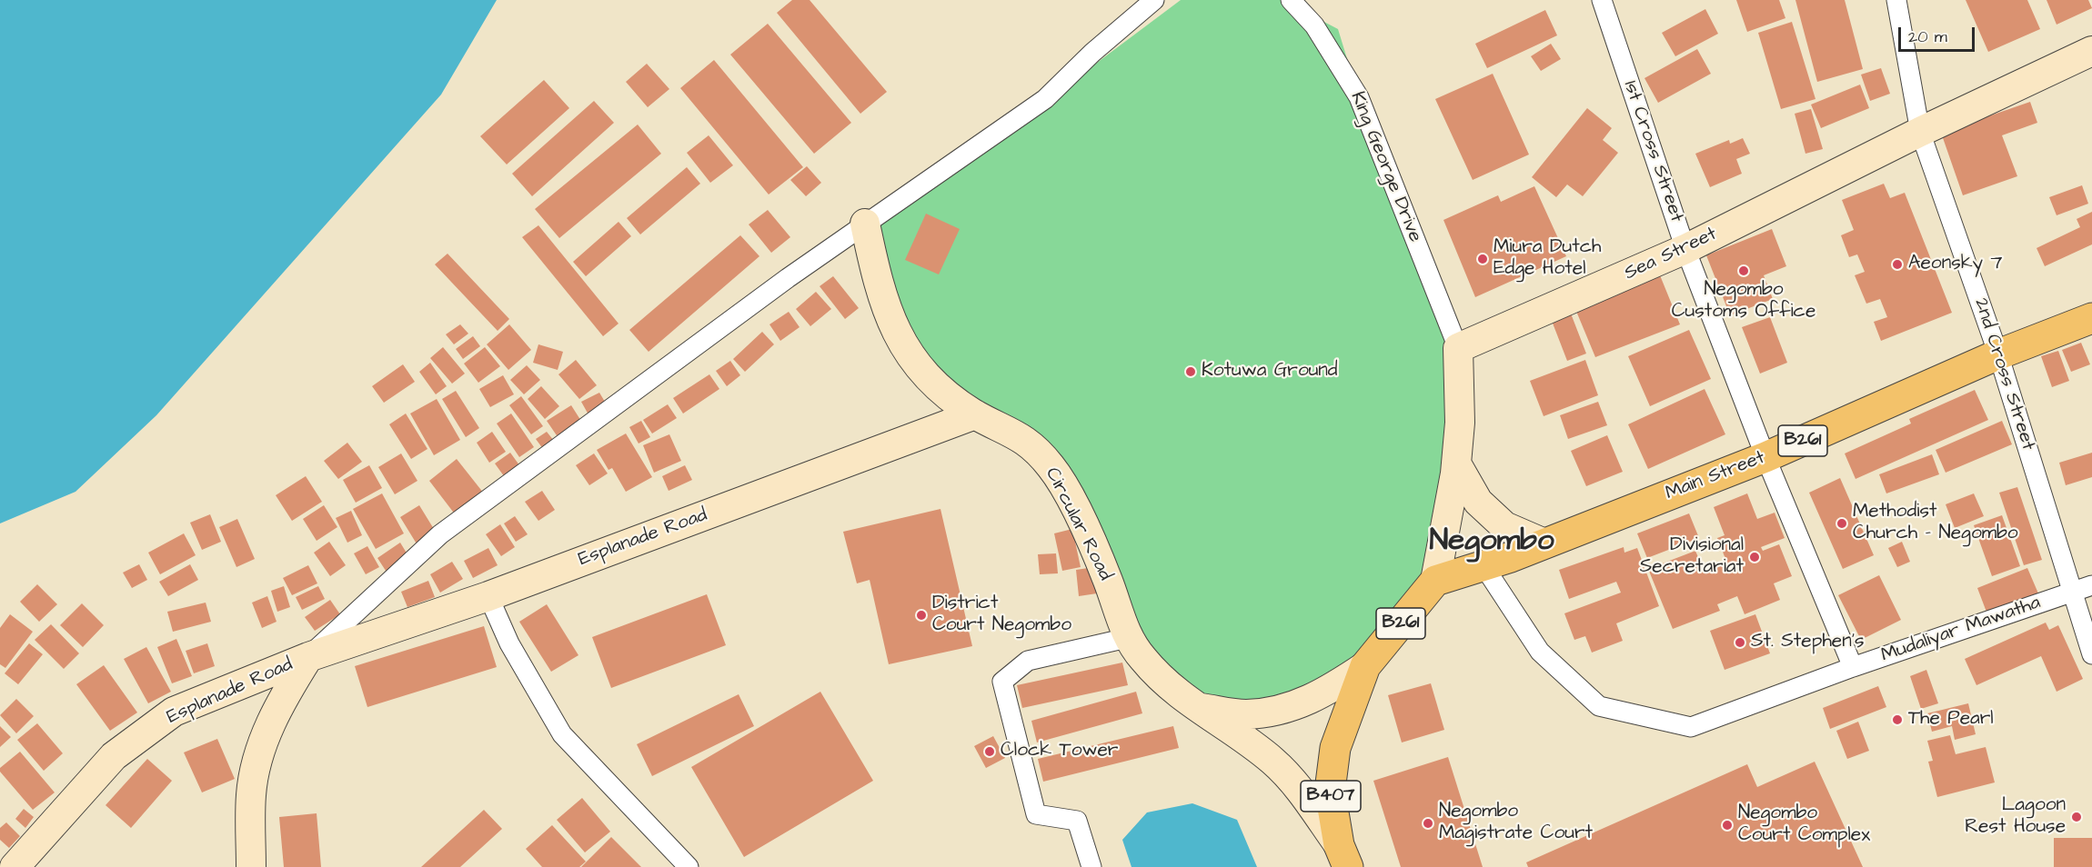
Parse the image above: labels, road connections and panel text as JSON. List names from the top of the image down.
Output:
{
  "streets": {
    "main road": ["B261", "Main Street", "B407"],
    "street": [
      "1st Cross Street",
      "King George Drive",
      "Sea Street",
      "2nd Cross Street",
      "Circular Road",
      "Esplanade Road",
      "Mudaliyar Mawatha"
    ]
  },
  "crossings": [
    ["1st Cross Street", "Sea Street"],
    ["1st Cross Street", "Main Street"],
    ["1st Cross Street", "Mudaliyar Mawatha"],
    ["King George Drive", "Sea Street"],
    ["Sea Street", "2nd Cross Street"],
    ["2nd Cross Street", "Main Street"],
    ["2nd Cross Street", "Mudaliyar Mawatha"],
    ["B261", "Main Street"],
    ["B261", "B407"],
    ["Main Street", "Mudaliyar Mawatha"],
    ["Circular Road", "Esplanade Road"],
    ["Circular Road", "B407"]
  ],
  "districts": ["Negombo"],
  "places": [
    "Miura Dutch Edge Hotel",
    "Aeonsky 7",
    "Negombo Customs Office",
    "Kotuwa Ground",
    "Methodist Church - Negombo",
    "Divisional Secretariat",
    "District Court Negombo",
    "St. Stephen's",
    "The Pearl",
    "Clock Tower",
    "Lagoon Rest House",
    "Negombo Magistrate Court",
    "Negombo Court Complex"
  ],
  "scale_bar": "20 m"
}
